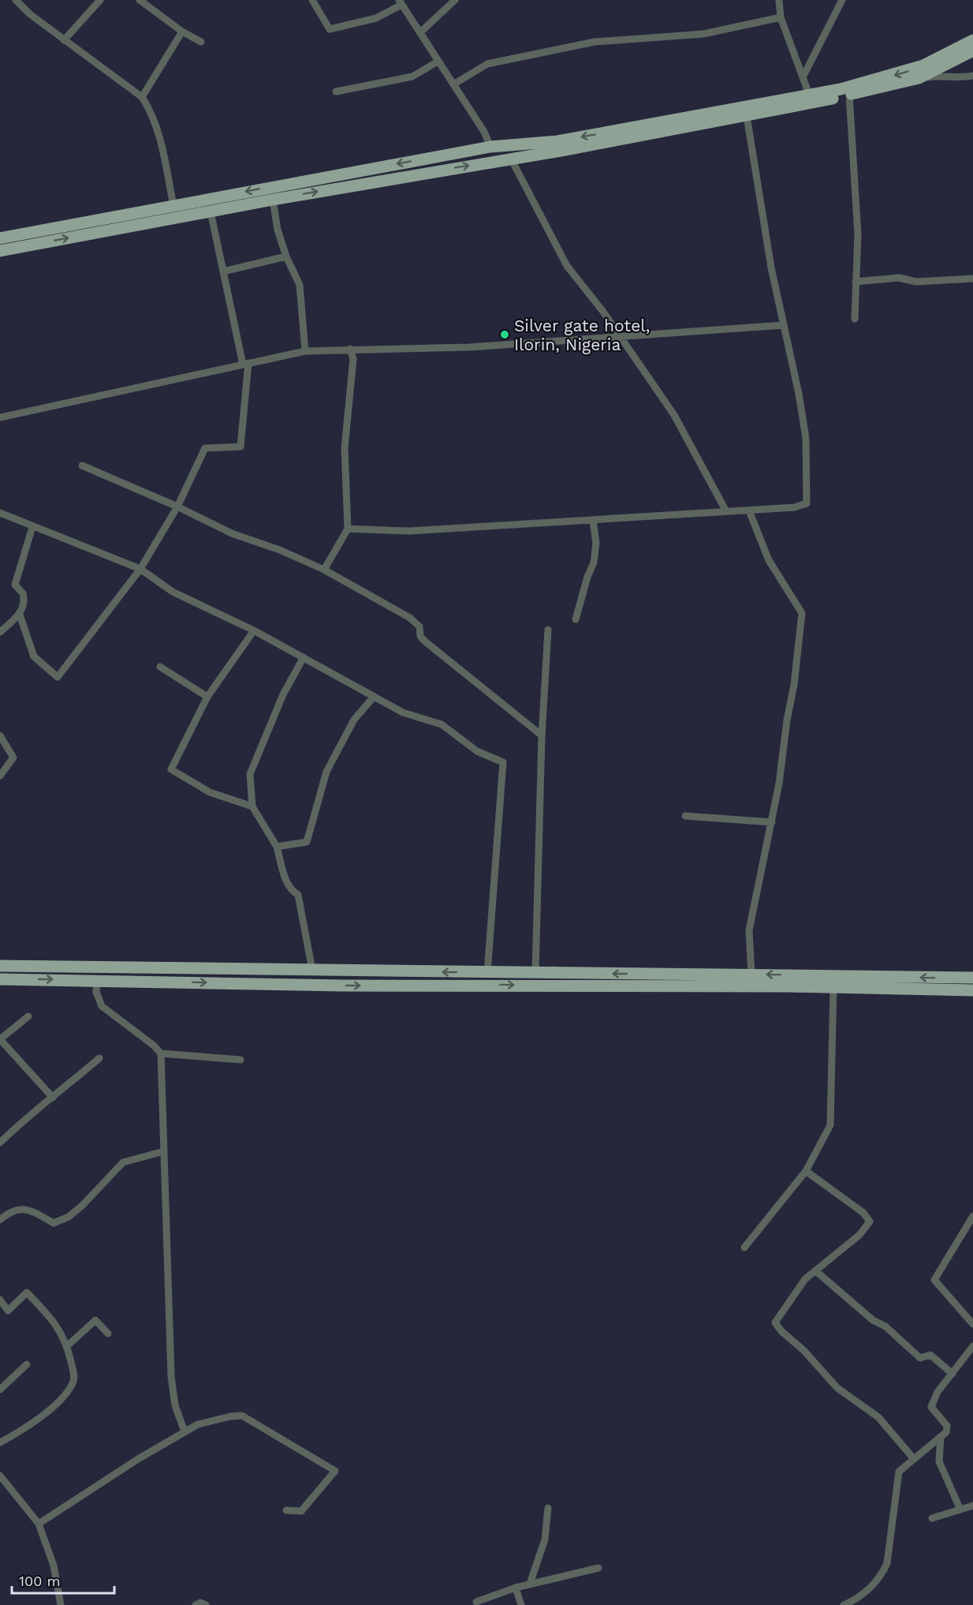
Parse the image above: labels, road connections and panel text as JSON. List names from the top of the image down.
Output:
{
  "places": ["Silver gate hotel, Ilorin, Nigeria"],
  "scale_bar": "100 m"
}
